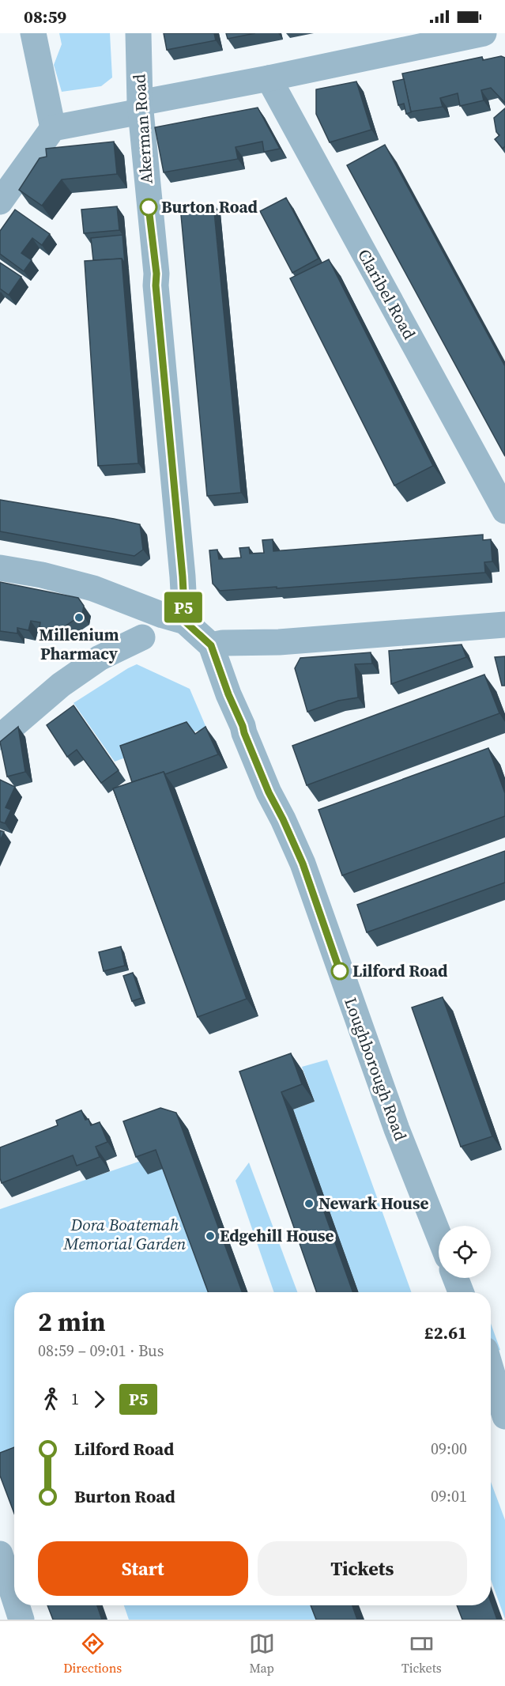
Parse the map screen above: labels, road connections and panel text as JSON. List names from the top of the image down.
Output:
{
  "streets": {
    "street": ["Akerman Road", "Claribel Road", "Loughborough Road"]
  },
  "crossings": [
    ["Akerman Road", "Loughborough Road"]
  ],
  "parks": ["Dora Boatemah Memorial Garden"],
  "places": [
    "Burton Road",
    "Millenium Pharmacy",
    "Lilford Road",
    "Newark House",
    "Edgehill House"
  ],
  "lines": ["bus line P5"],
  "page": {
    "status": "08:59",
    "on_map": "P5",
    "heading": ["2 min", "08:59 – 09:01 · Bus", "£2.61"],
    "legs": ["1", "P5"],
    "list": [
      {
        "name": "Lilford Road",
        "value": "09:00"
      },
      {
        "name": "Burton Road",
        "value": "09:01"
      }
    ],
    "buttons": ["Start", "Tickets"],
    "tabs": ["Directions", "Map", "Tickets"]
  }
}
